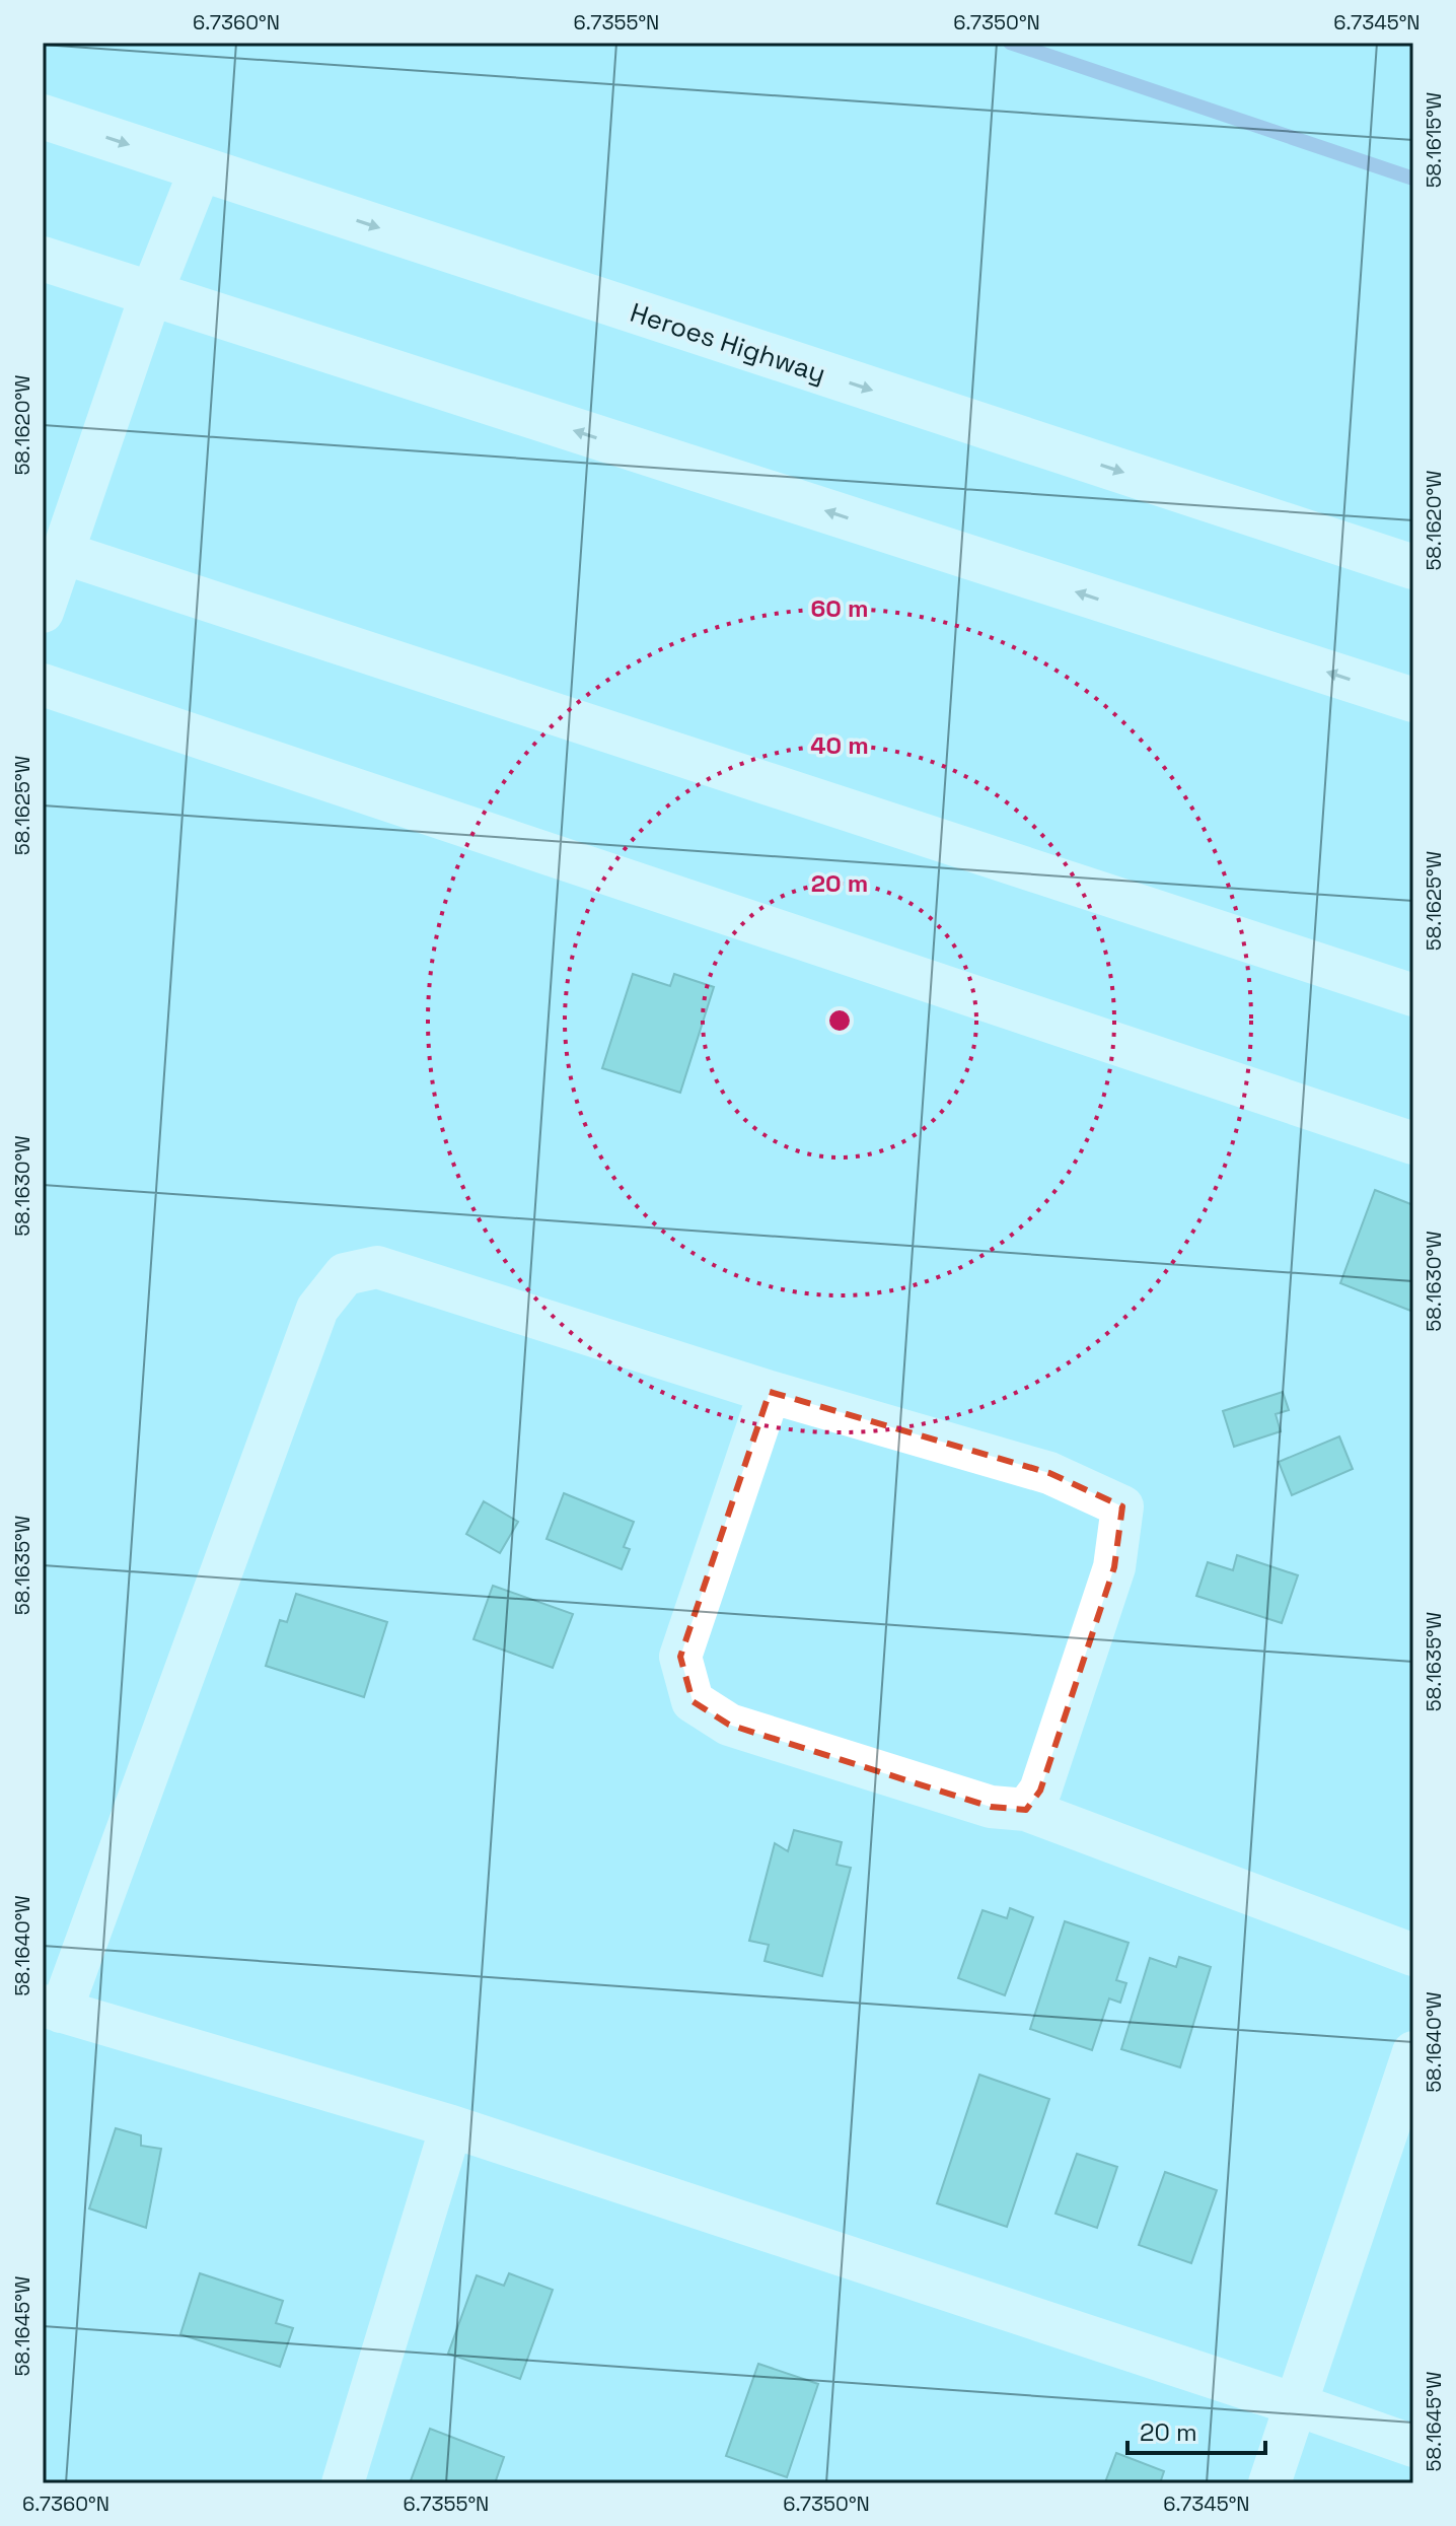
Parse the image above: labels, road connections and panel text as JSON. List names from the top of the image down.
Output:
{
  "streets": {
    "main road": ["Heroes Highway"]
  },
  "scale_bar": "20 m",
  "coordinates": [
    "6.7360°N",
    "6.7355°N",
    "6.7350°N",
    "6.7345°N",
    "58.1615°W",
    "58.1620°W",
    "58.1625°W",
    "58.1630°W",
    "58.1635°W",
    "58.1640°W",
    "58.1645°W"
  ],
  "rings": ["60 m", "40 m", "20 m"]
}
